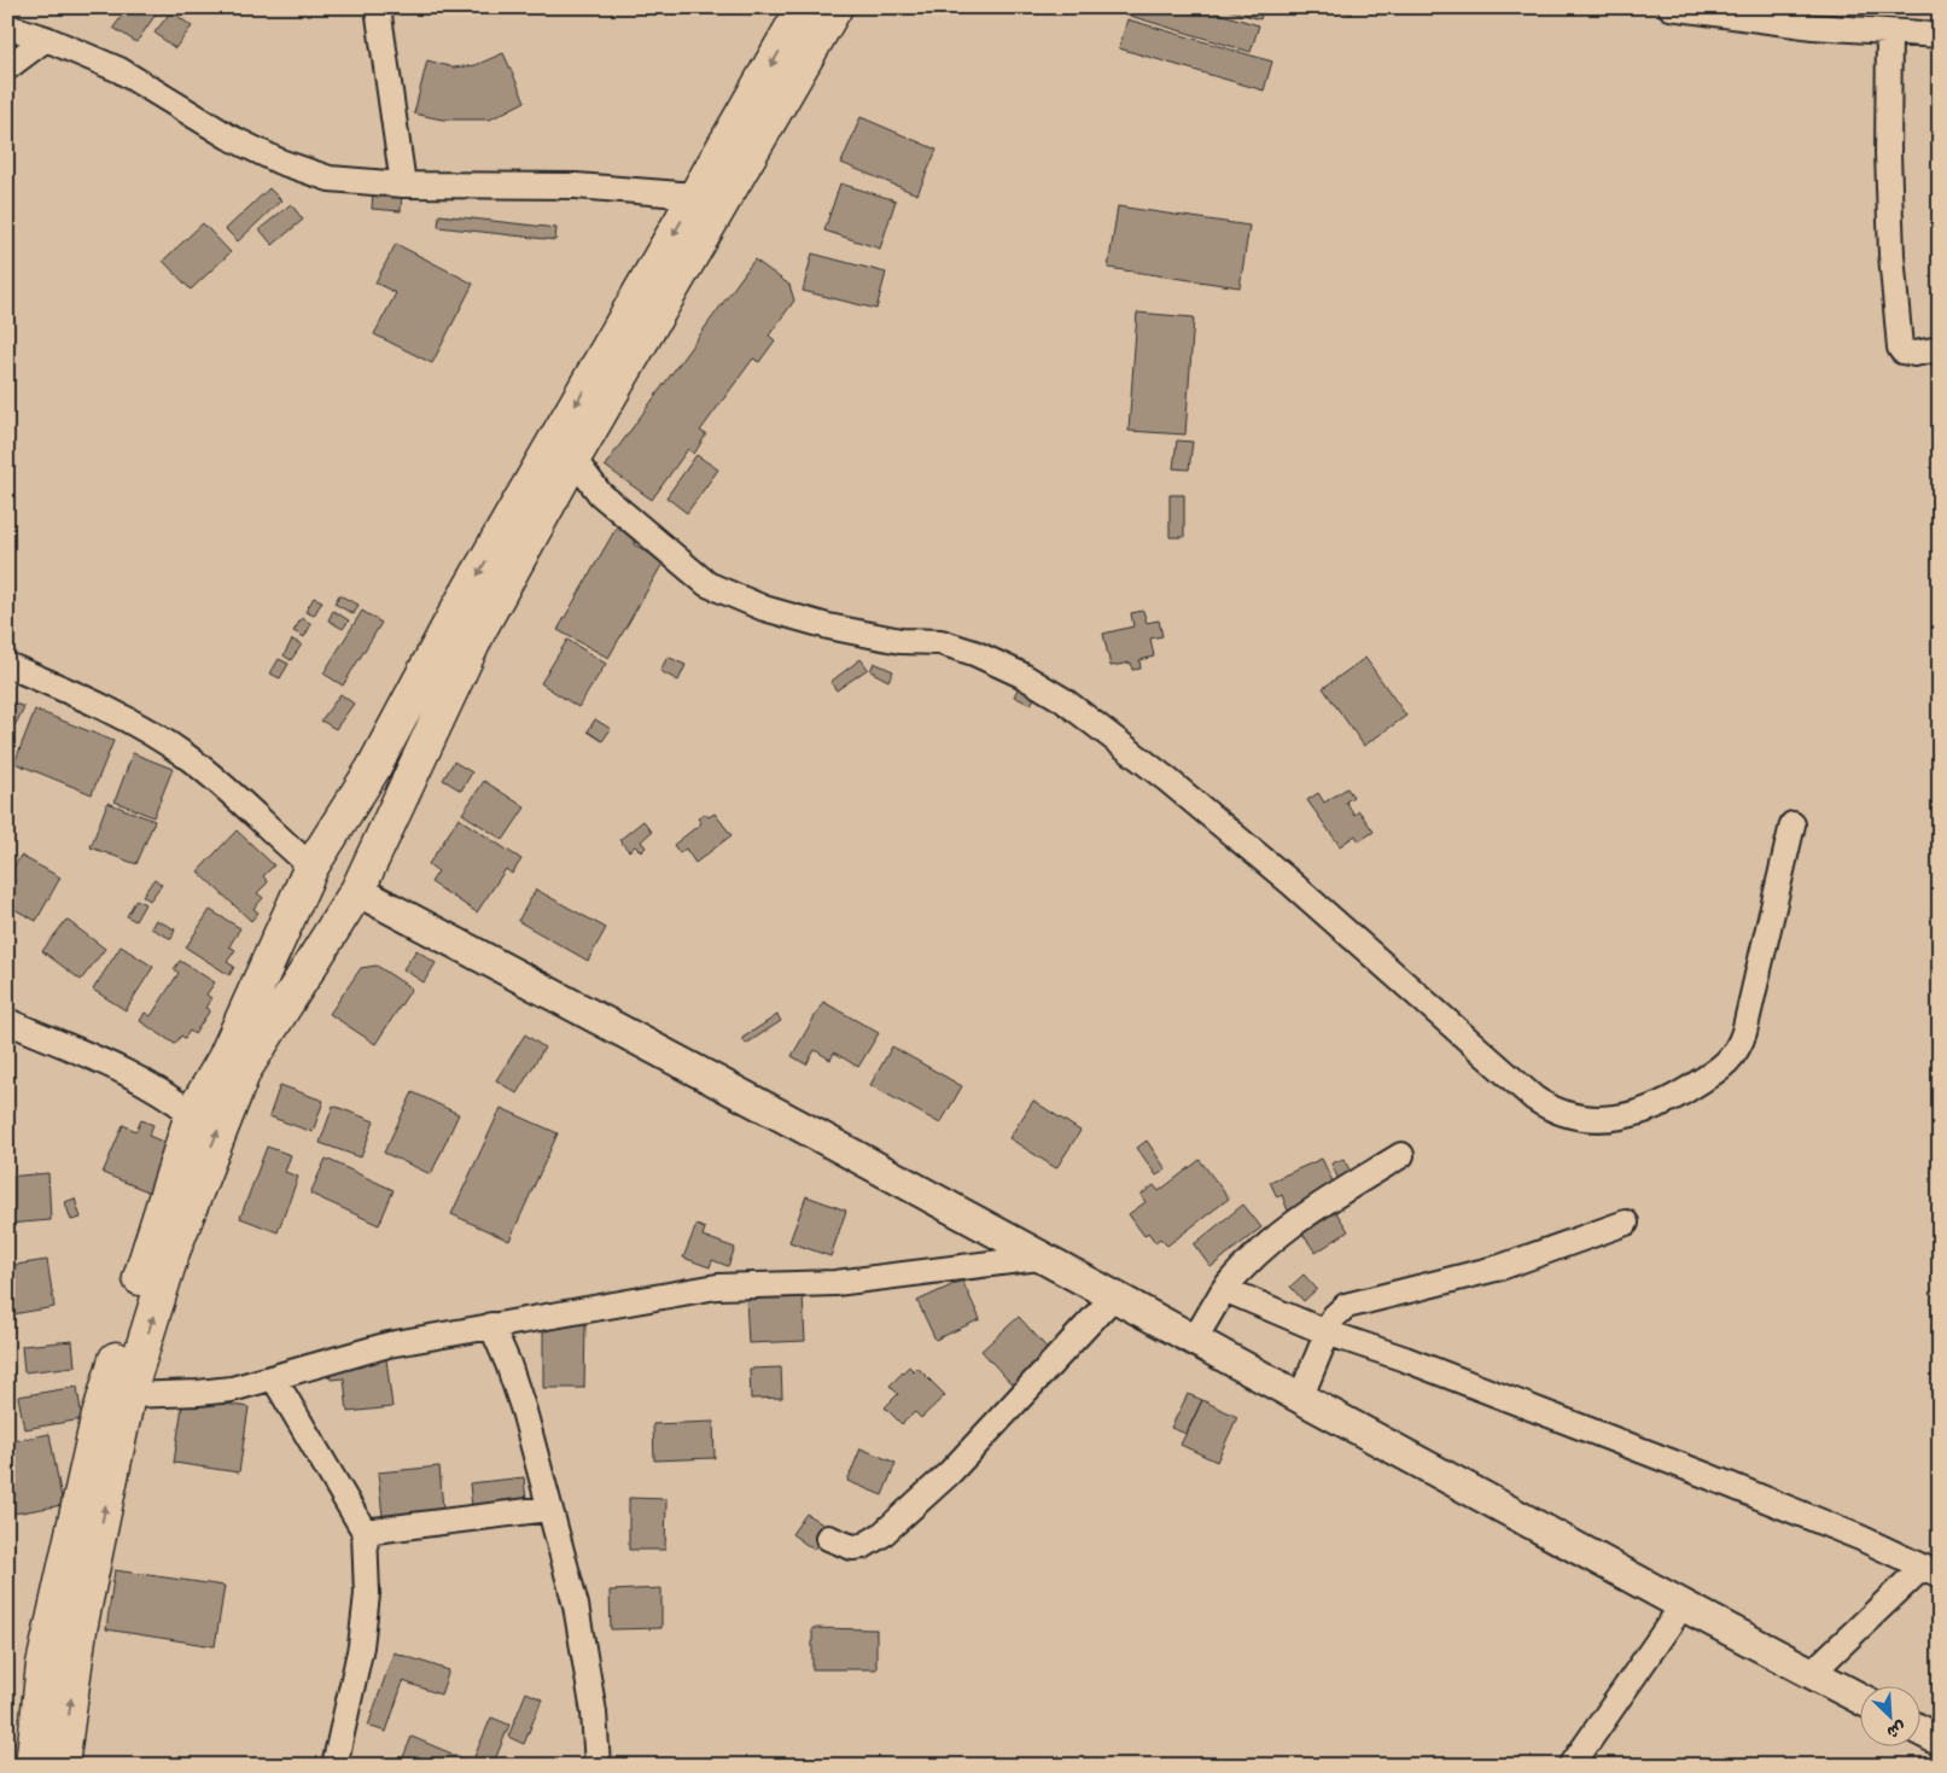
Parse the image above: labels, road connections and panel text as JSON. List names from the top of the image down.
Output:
{
  "north": "bottom right"
}
